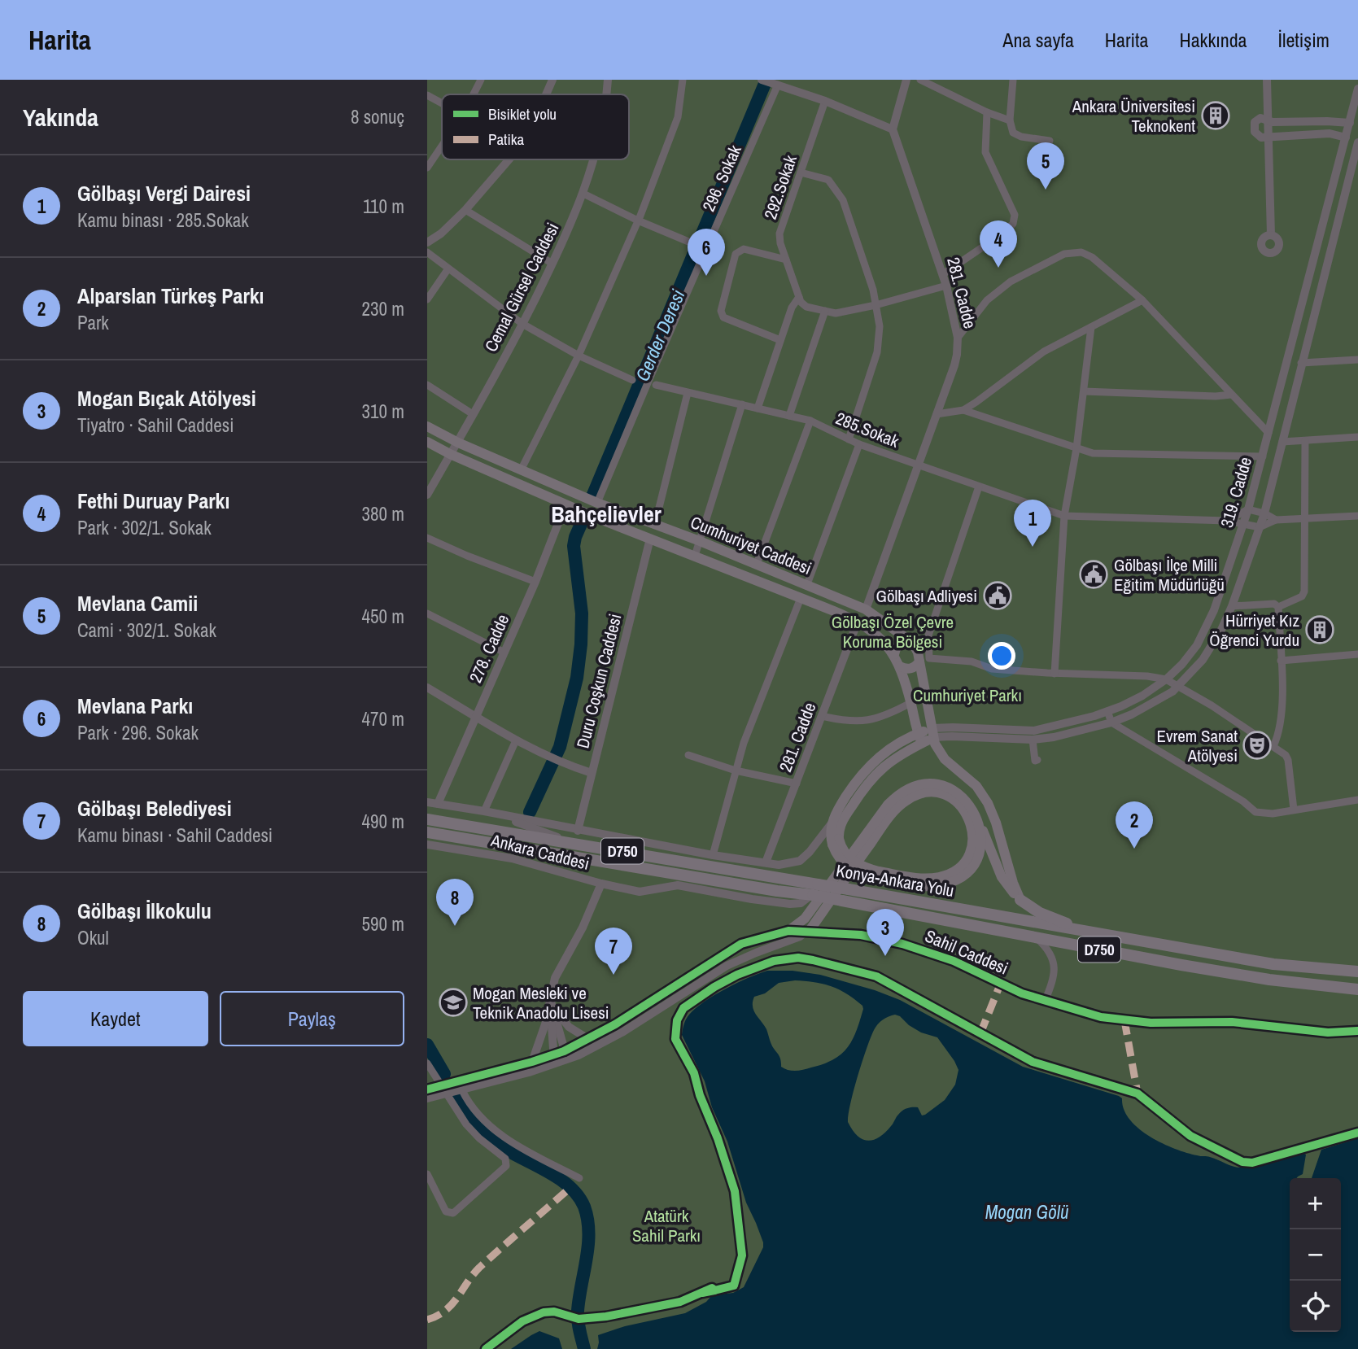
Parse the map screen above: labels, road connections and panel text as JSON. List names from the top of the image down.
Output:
{
  "streets": {
    "highway": ["D750", "Konya-Ankara Yolu"],
    "main road": ["319. Cadde", "Cumhuriyet Caddesi"],
    "street": [
      "296. Sokak",
      "292.Sokak",
      "Cemal Gürsel Caddesi",
      "281. Cadde",
      "285.Sokak",
      "278. Cadde",
      "Duru Coşkun Caddesi",
      "Ankara Caddesi",
      "Sahil Caddesi"
    ]
  },
  "crossings": [
    ["296. Sokak", "Cumhuriyet Caddesi"],
    ["Cemal Gürsel Caddesi", "Cumhuriyet Caddesi"],
    ["281. Cadde", "285.Sokak"],
    ["281. Cadde", "319. Cadde"],
    ["281. Cadde", "Cumhuriyet Caddesi"],
    ["281. Cadde", "Ankara Caddesi"],
    ["319. Cadde", "Cumhuriyet Caddesi"],
    ["319. Cadde", "Ankara Caddesi"],
    ["Cumhuriyet Caddesi", "278. Cadde"],
    ["Cumhuriyet Caddesi", "Duru Coşkun Caddesi"],
    ["278. Cadde", "Ankara Caddesi"],
    ["Duru Coşkun Caddesi", "Ankara Caddesi"],
    ["D750", "Ankara Caddesi"],
    ["D750", "Konya-Ankara Yolu"],
    ["Ankara Caddesi", "Konya-Ankara Yolu"]
  ],
  "districts": ["Bahçelievler"],
  "water": ["Gerder Deresi", "Mogan Gölü"],
  "parks": ["Gölbaşı Özel Çevre Koruma Bölgesi", "Cumhuriyet Parkı", "Atatürk Sahil Parkı"],
  "places": {
    "building": ["Ankara Üniversitesi Teknokent", "Hürriyet Kız Öğrenci Yurdu"],
    "public building": ["Gölbaşı İlçe Milli Eğitim Müdürlüğü", "Gölbaşı Adliyesi"],
    "theatre": ["Evrem Sanat Atölyesi"],
    "school or university": ["Mogan Mesleki ve Teknik Anadolu Lisesi"]
  },
  "legend": ["Bisiklet yolu", "Patika"],
  "page": {
    "header": "Harita",
    "nav": [
      "Ana sayfa",
      "Harita",
      "Hakkında",
      "İletişim"
    ],
    "heading": ["Yakında", "8 sonuç"],
    "pins": [
      "5",
      "4",
      "6",
      "1",
      "2",
      "8",
      "3",
      "7"
    ],
    "list": [
      {
        "mark": "1",
        "name": "Gölbaşı Vergi Dairesi",
        "note": "Kamu binası · 285.Sokak",
        "value": "110 m"
      },
      {
        "mark": "2",
        "name": "Alparslan Türkeş Parkı",
        "note": "Park",
        "value": "230 m"
      },
      {
        "mark": "3",
        "name": "Mogan Bıçak Atölyesi",
        "note": "Tiyatro · Sahil Caddesi",
        "value": "310 m"
      },
      {
        "mark": "4",
        "name": "Fethi Duruay Parkı",
        "note": "Park · 302/1. Sokak",
        "value": "380 m"
      },
      {
        "mark": "5",
        "name": "Mevlana Camii",
        "note": "Cami · 302/1. Sokak",
        "value": "450 m"
      },
      {
        "mark": "6",
        "name": "Mevlana Parkı",
        "note": "Park · 296. Sokak",
        "value": "470 m"
      },
      {
        "mark": "7",
        "name": "Gölbaşı Belediyesi",
        "note": "Kamu binası · Sahil Caddesi",
        "value": "490 m"
      },
      {
        "mark": "8",
        "name": "Gölbaşı İlkokulu",
        "note": "Okul",
        "value": "590 m"
      }
    ],
    "buttons": ["Kaydet", "Paylaş"],
    "map_buttons": ["+", "−"]
  }
}
